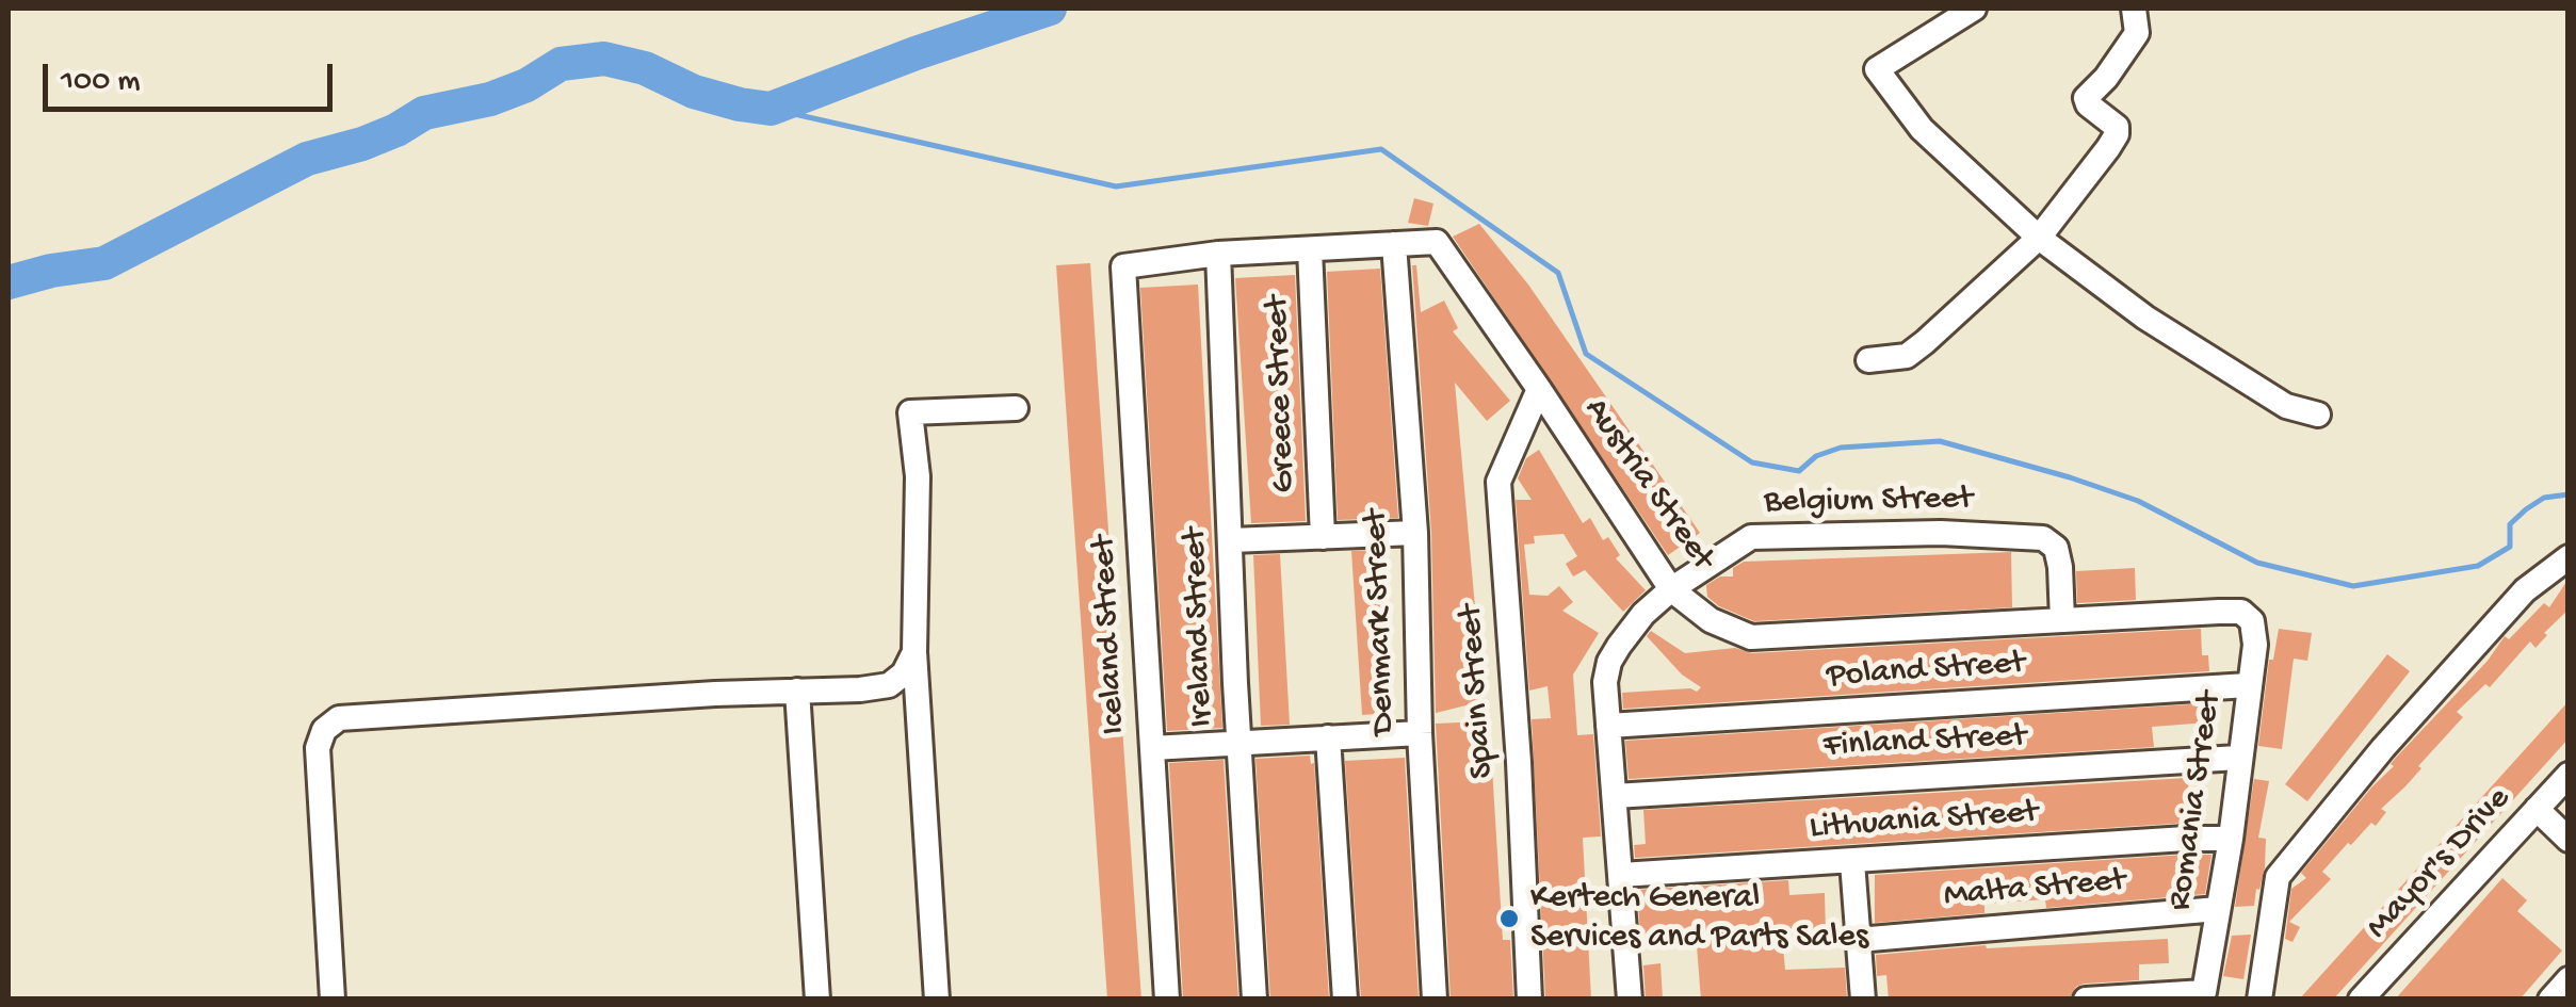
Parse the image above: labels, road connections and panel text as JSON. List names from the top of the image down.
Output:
{
  "streets": {
    "street": [
      "Greece Street",
      "Austria Street",
      "Belgium Street",
      "Denmark Street",
      "Ireland Street",
      "Iceland Street",
      "Poland Street",
      "Spain Street",
      "Finland Street",
      "Romania Street",
      "Lithuania Street",
      "Mayor's Drive",
      "Malta Street"
    ]
  },
  "crossings": [
    ["Greece Street", "Austria Street"],
    ["Austria Street", "Belgium Street"],
    ["Austria Street", "Denmark Street"],
    ["Austria Street", "Ireland Street"],
    ["Austria Street", "Iceland Street"],
    ["Austria Street", "Spain Street"],
    ["Austria Street", "Romania Street"],
    ["Belgium Street", "Poland Street"],
    ["Belgium Street", "Finland Street"],
    ["Belgium Street", "Lithuania Street"],
    ["Poland Street", "Romania Street"],
    ["Finland Street", "Romania Street"],
    ["Romania Street", "Lithuania Street"],
    ["Romania Street", "Malta Street"]
  ],
  "places": ["Kertech General Services and Parts Sales"],
  "scale_bar": "100 m"
}
